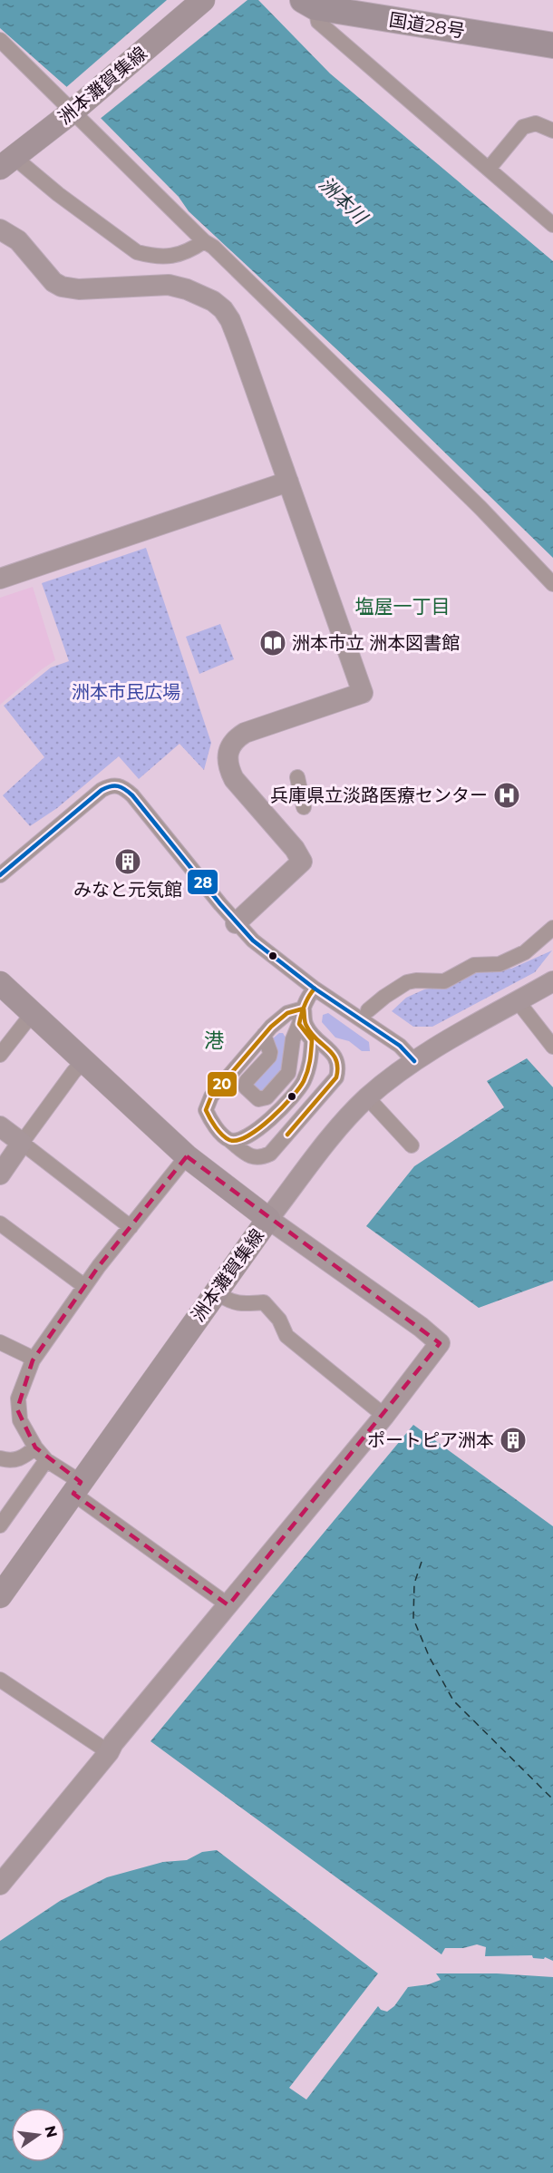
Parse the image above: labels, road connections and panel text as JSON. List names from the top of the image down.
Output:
{
  "streets": {
    "highway": ["国道28号"],
    "main road": ["洲本灘賀集線"]
  },
  "districts": ["塩屋一丁目", "港"],
  "water": ["洲本川"],
  "parks": ["洲本市民広場"],
  "places": {
    "library": ["洲本市立 洲本図書館"],
    "hospital": ["兵庫県立淡路医療センター"],
    "building": ["みなと元気館", "ポートピア洲本"]
  },
  "lines": ["transit line 28", "transit line 20"],
  "north": "right"
}
